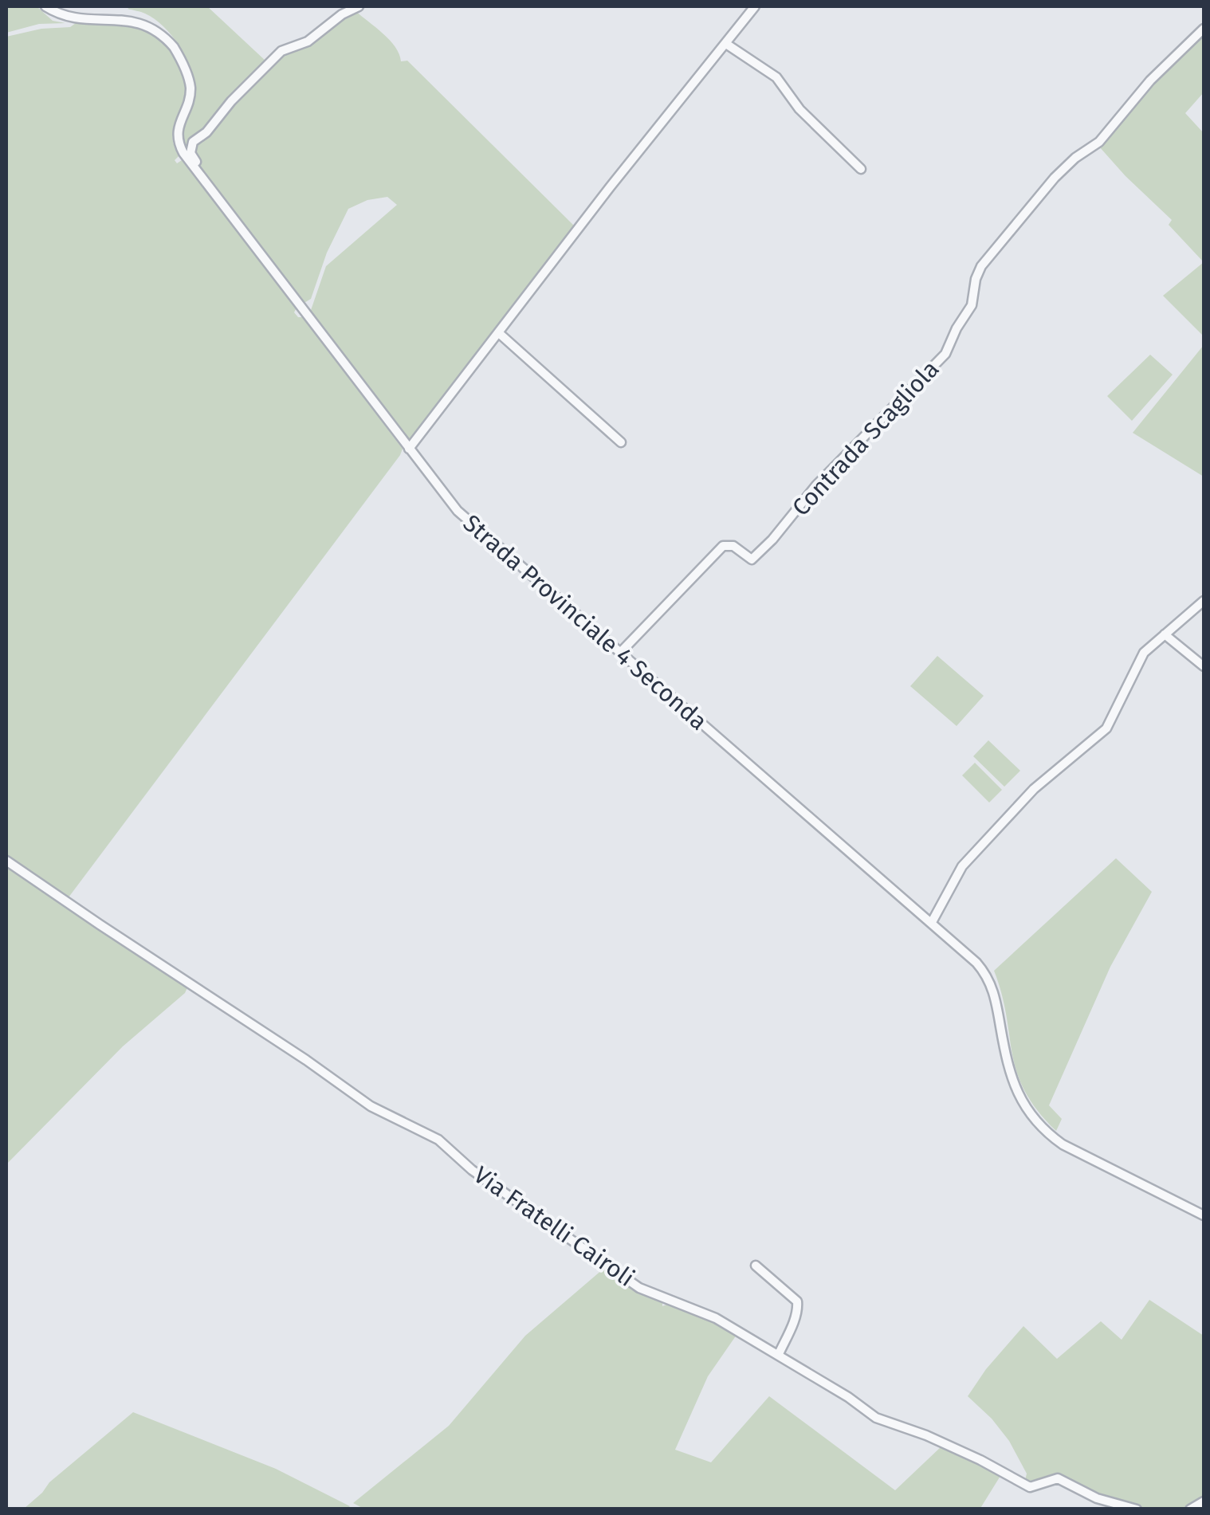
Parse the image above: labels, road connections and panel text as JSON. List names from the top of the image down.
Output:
{
  "streets": {
    "street": ["Contrada Scagliola", "Strada Provinciale 4 Seconda", "Via Fratelli Cairoli"]
  },
  "crossings": [
    ["Contrada Scagliola", "Strada Provinciale 4 Seconda"]
  ]
}
